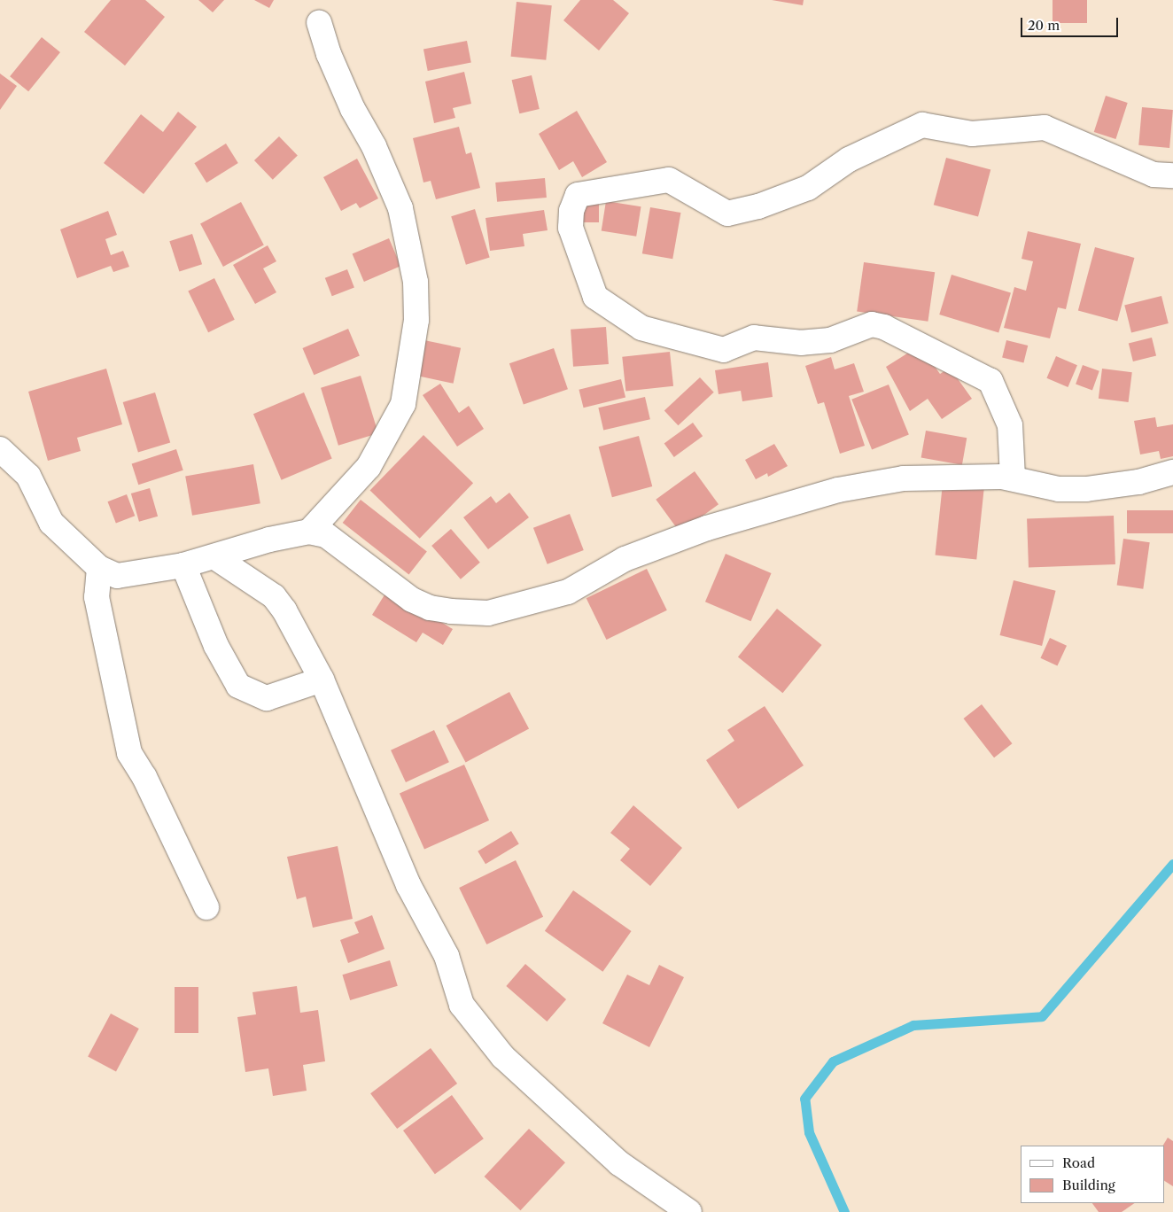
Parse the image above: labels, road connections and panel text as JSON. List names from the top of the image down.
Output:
{
  "legend": ["Road", "Building"],
  "scale_bar": "20 m"
}
